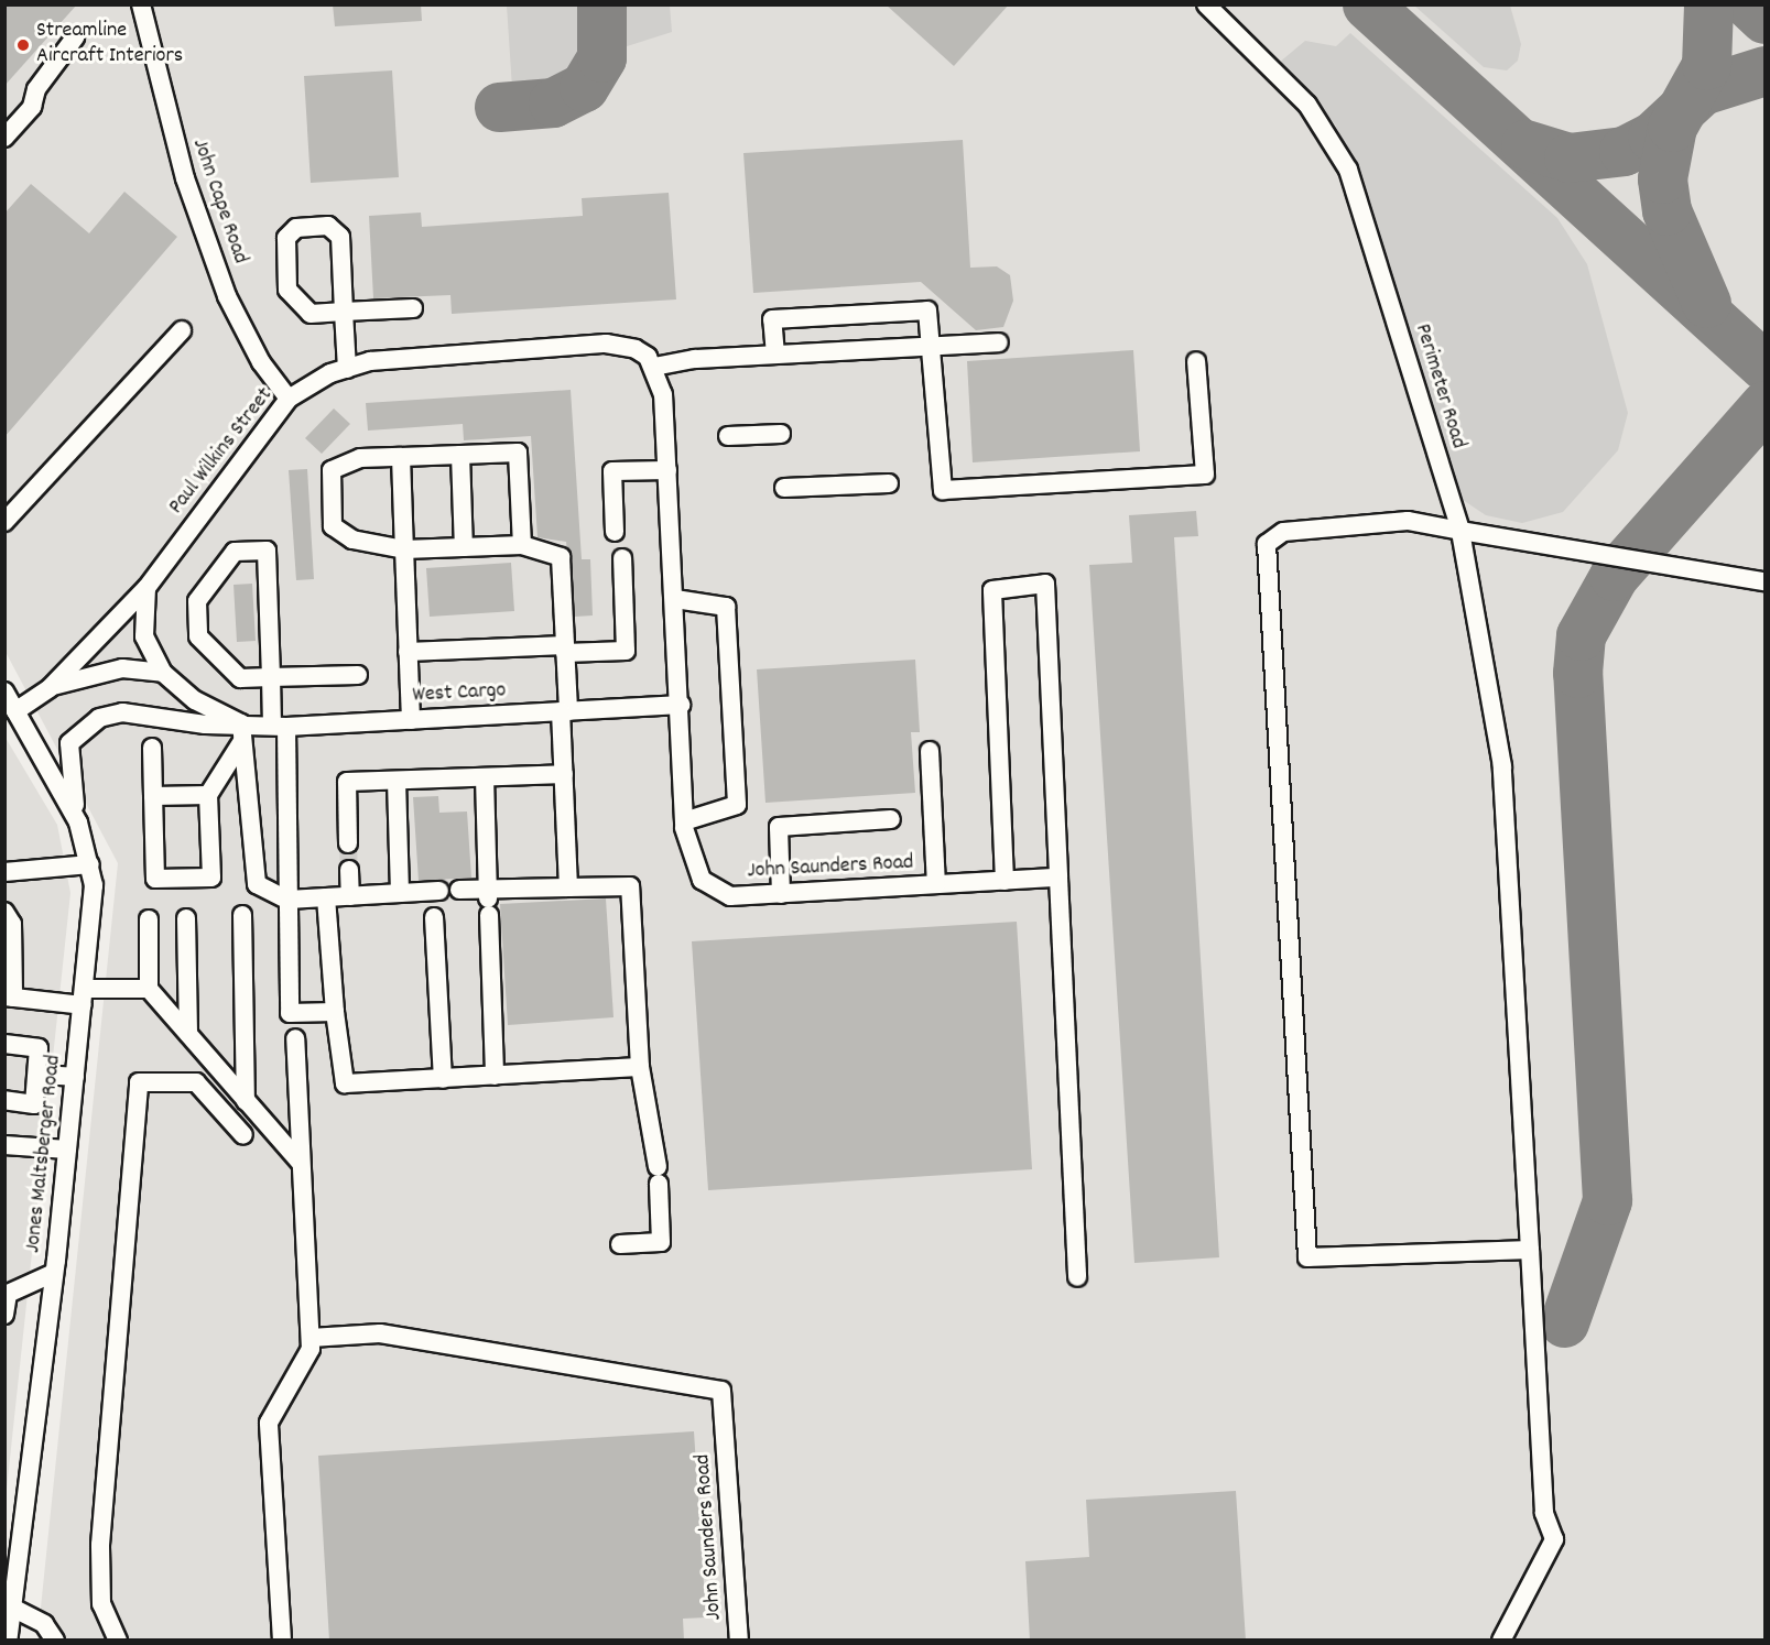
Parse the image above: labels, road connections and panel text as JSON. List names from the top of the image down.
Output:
{
  "streets": {
    "street": [
      "John Cape Road",
      "Perimeter Road",
      "Paul Wilkins Street",
      "West Cargo",
      "John Saunders Road",
      "Jones Maltsberger Road"
    ]
  },
  "crossings": [
    ["John Cape Road", "Paul Wilkins Street"],
    ["Paul Wilkins Street", "West Cargo"],
    ["Paul Wilkins Street", "John Saunders Road"],
    ["Paul Wilkins Street", "Jones Maltsberger Road"],
    ["West Cargo", "John Saunders Road"],
    ["West Cargo", "Jones Maltsberger Road"]
  ],
  "places": ["Streamline Aircraft Interiors"]
}
